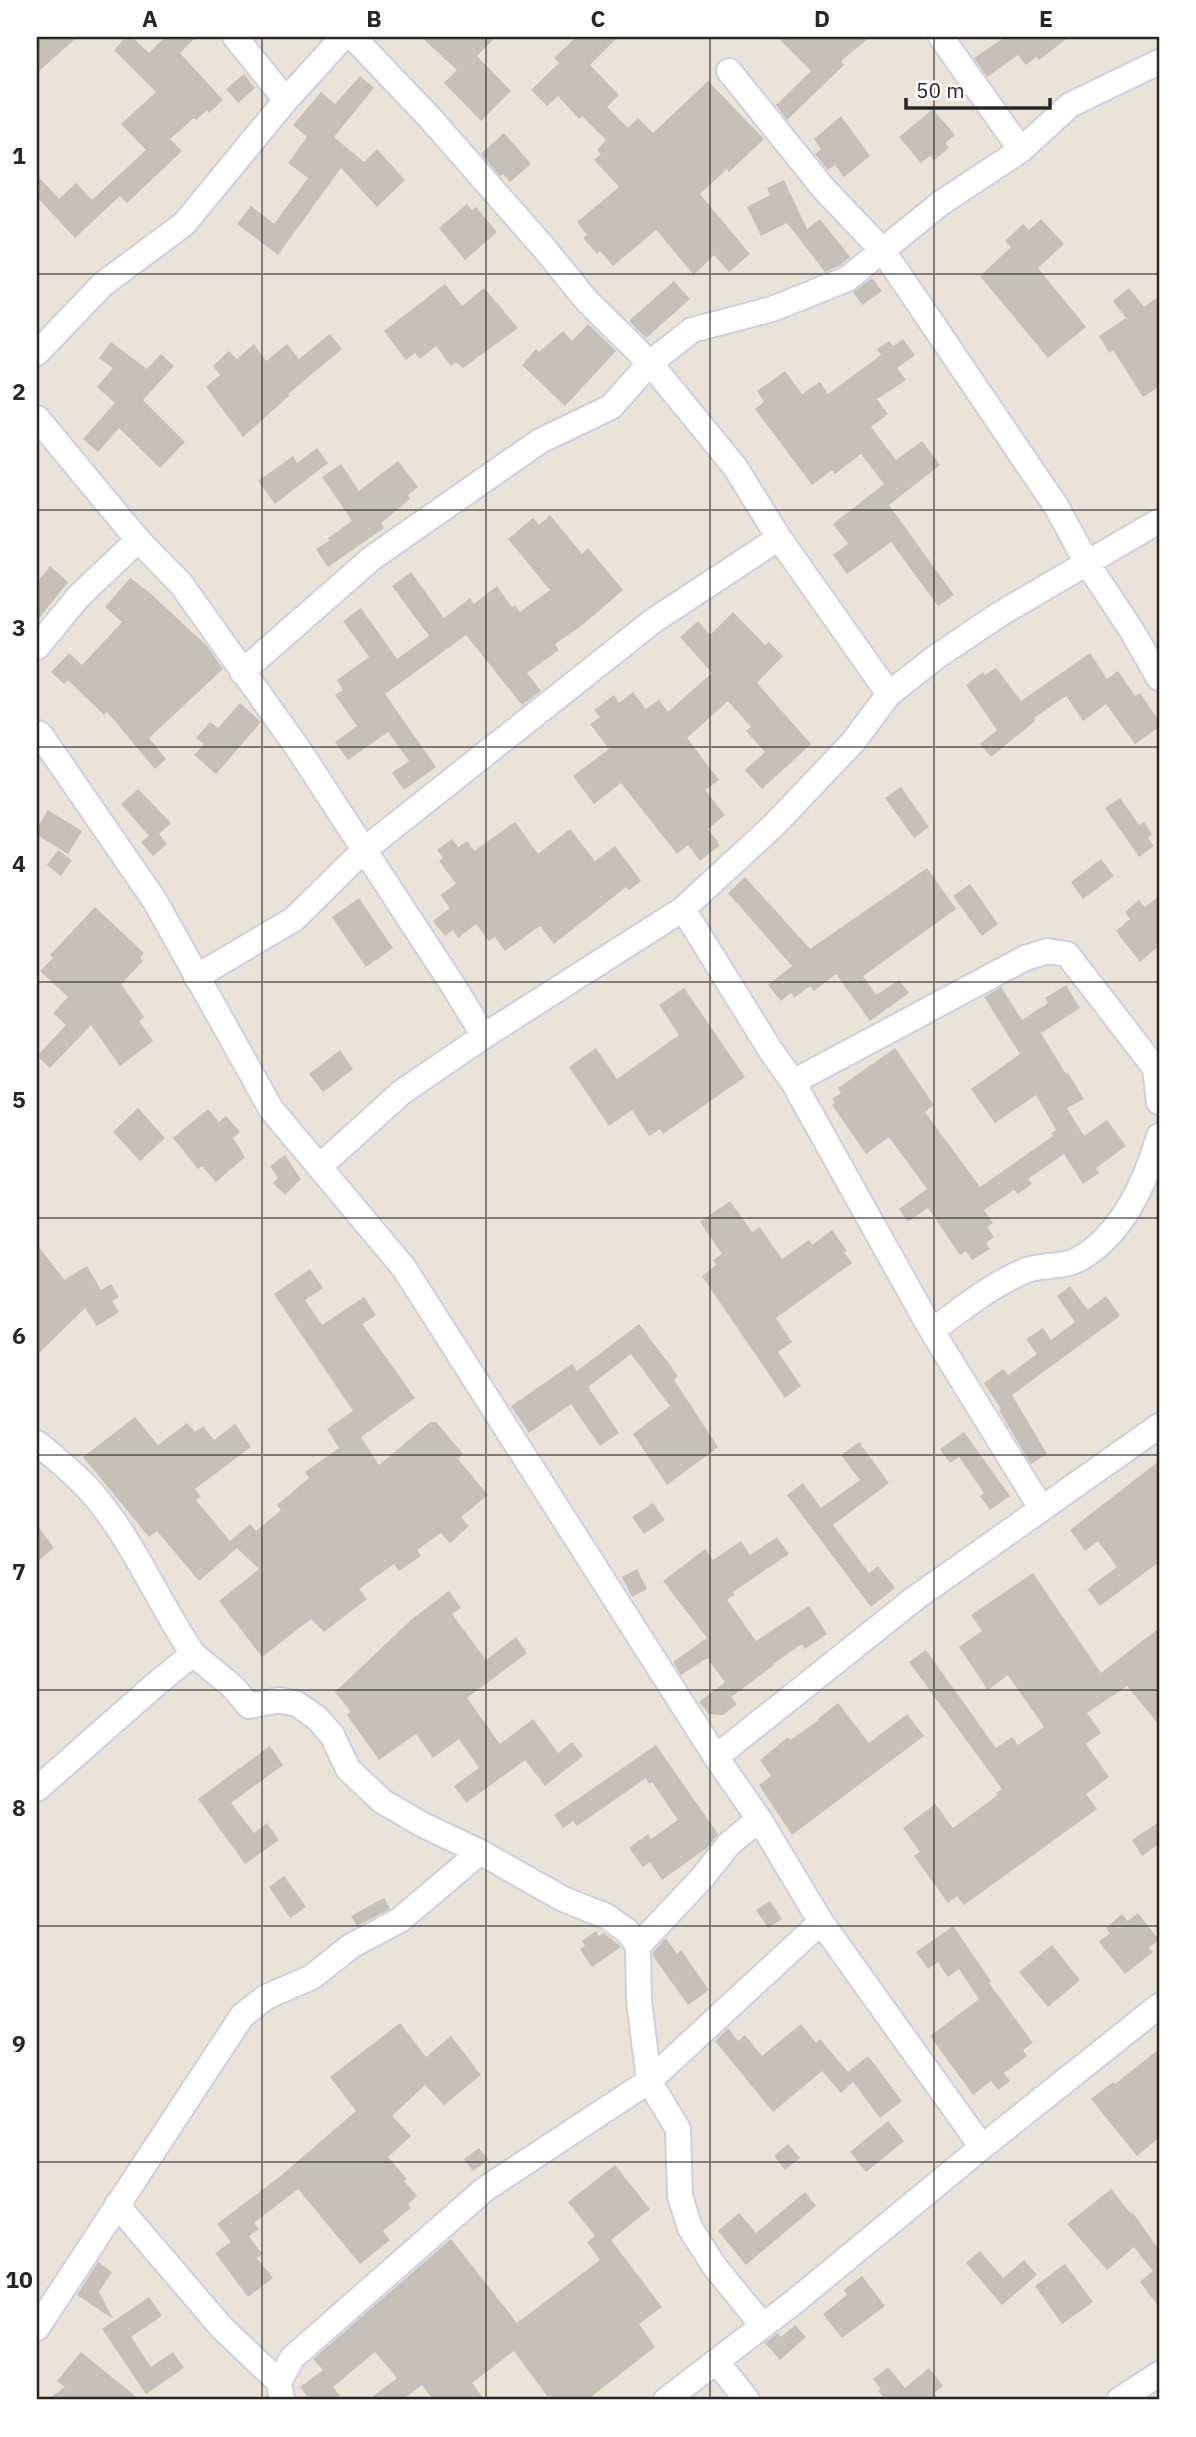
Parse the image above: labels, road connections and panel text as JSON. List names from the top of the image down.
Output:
{
  "scale_bar": "50 m",
  "grid": {
    "columns": [
      "A",
      "B",
      "C",
      "D",
      "E"
    ],
    "rows": [
      "1",
      "2",
      "3",
      "4",
      "5",
      "6",
      "7",
      "8",
      "9",
      "10"
    ]
  }
}
